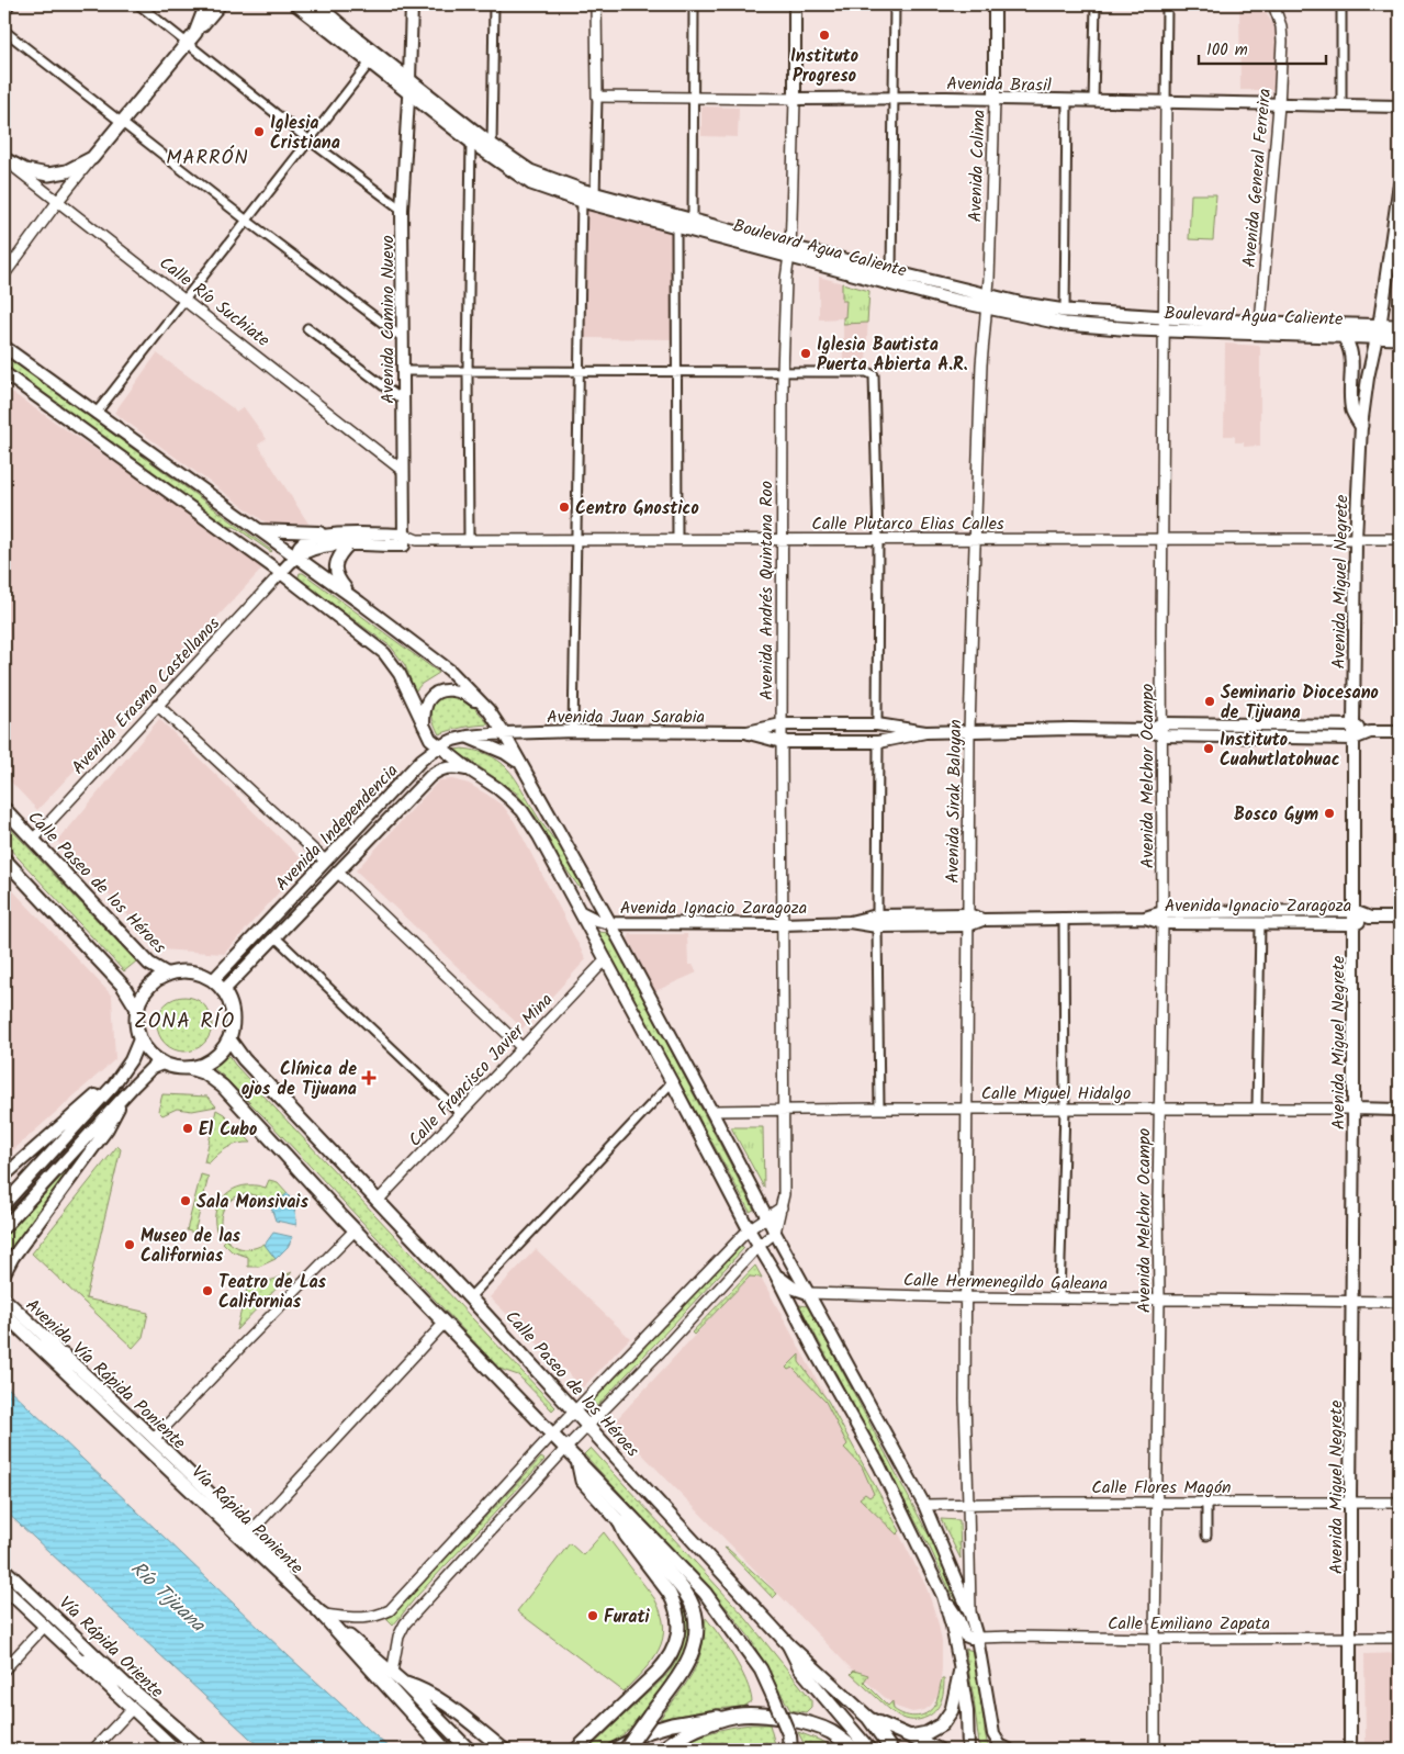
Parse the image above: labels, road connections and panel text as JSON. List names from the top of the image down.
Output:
{
  "streets": {
    "main road": [
      "Avenida Brasil",
      "Avenida Colima",
      "Boulevard Agua Caliente",
      "Avenida Camino Nuevo",
      "Calle Plutarco Elias Calles",
      "Avenida Miguel Negrete",
      "Avenida Juan Sarabia",
      "Avenida Independencia",
      "Calle Paseo de los Héroes",
      "Avenida Ignacio Zaragoza",
      "Calle Miguel Hidalgo",
      "Avenida Vía Rápida Poniente",
      "Vía Rápida Poniente",
      "Vía Rápida Oriente"
    ],
    "street": [
      "Avenida General Ferreira",
      "Calle Río Suchiate",
      "Avenida Andrés Quintana Roo",
      "Avenida Erasmo Castellanos",
      "Avenida Melchor Ocampo",
      "Avenida Sirak Baloyan",
      "Calle Francisco Javier Mina",
      "Calle Hermenegildo Galeana",
      "Calle Flores Magón",
      "Calle Emiliano Zapata"
    ]
  },
  "crossings": [
    ["Avenida Brasil", "Avenida Colima"],
    ["Avenida Brasil", "Avenida General Ferreira"],
    ["Avenida Brasil", "Avenida Andrés Quintana Roo"],
    ["Avenida Brasil", "Avenida Melchor Ocampo"],
    ["Avenida Colima", "Boulevard Agua Caliente"],
    ["Avenida Colima", "Avenida Sirak Baloyan"],
    ["Avenida General Ferreira", "Boulevard Agua Caliente"],
    ["Boulevard Agua Caliente", "Avenida Camino Nuevo"],
    ["Boulevard Agua Caliente", "Avenida Miguel Negrete"],
    ["Boulevard Agua Caliente", "Avenida Andrés Quintana Roo"],
    ["Boulevard Agua Caliente", "Avenida Melchor Ocampo"],
    ["Boulevard Agua Caliente", "Avenida Sirak Baloyan"],
    ["Calle Río Suchiate", "Avenida Camino Nuevo"],
    ["Avenida Camino Nuevo", "Calle Plutarco Elias Calles"],
    ["Calle Plutarco Elias Calles", "Avenida Miguel Negrete"],
    ["Calle Plutarco Elias Calles", "Avenida Andrés Quintana Roo"],
    ["Calle Plutarco Elias Calles", "Avenida Melchor Ocampo"],
    ["Calle Plutarco Elias Calles", "Avenida Sirak Baloyan"],
    ["Avenida Miguel Negrete", "Avenida Juan Sarabia"],
    ["Avenida Miguel Negrete", "Avenida Ignacio Zaragoza"],
    ["Avenida Miguel Negrete", "Calle Miguel Hidalgo"],
    ["Avenida Miguel Negrete", "Calle Hermenegildo Galeana"],
    ["Avenida Miguel Negrete", "Calle Flores Magón"],
    ["Avenida Miguel Negrete", "Calle Emiliano Zapata"],
    ["Avenida Andrés Quintana Roo", "Avenida Juan Sarabia"],
    ["Avenida Andrés Quintana Roo", "Avenida Ignacio Zaragoza"],
    ["Avenida Andrés Quintana Roo", "Calle Miguel Hidalgo"],
    ["Avenida Erasmo Castellanos", "Calle Paseo de los Héroes"],
    ["Avenida Juan Sarabia", "Avenida Melchor Ocampo"],
    ["Avenida Juan Sarabia", "Avenida Sirak Baloyan"],
    ["Avenida Juan Sarabia", "Avenida Independencia"],
    ["Avenida Melchor Ocampo", "Avenida Ignacio Zaragoza"],
    ["Avenida Melchor Ocampo", "Calle Miguel Hidalgo"],
    ["Avenida Melchor Ocampo", "Calle Hermenegildo Galeana"],
    ["Avenida Melchor Ocampo", "Calle Flores Magón"],
    ["Avenida Melchor Ocampo", "Calle Emiliano Zapata"],
    ["Avenida Sirak Baloyan", "Avenida Ignacio Zaragoza"],
    ["Avenida Sirak Baloyan", "Calle Miguel Hidalgo"],
    ["Avenida Sirak Baloyan", "Calle Hermenegildo Galeana"],
    ["Avenida Sirak Baloyan", "Calle Flores Magón"],
    ["Avenida Independencia", "Calle Paseo de los Héroes"],
    ["Calle Paseo de los Héroes", "Calle Francisco Javier Mina"],
    ["Avenida Vía Rápida Poniente", "Vía Rápida Poniente"]
  ],
  "districts": ["MARRÓN", "ZONA RÍO"],
  "water": ["Río Tijuana"],
  "places": {
    "other": [
      "Instituto Progreso",
      "Iglesia Cristiana",
      "Iglesia Bautista Puerta Abierta A.R.",
      "Centro Gnostico",
      "Seminario Diocesano de Tijuana",
      "Instituto Cuahutlatohuac",
      "Bosco Gym",
      "El Cubo",
      "Sala Monsivais",
      "Museo de las Californias",
      "Teatro de Las Californias",
      "Furati"
    ],
    "health": ["Clínica de ojos de Tijuana"]
  },
  "scale_bar": "100 m"
}
